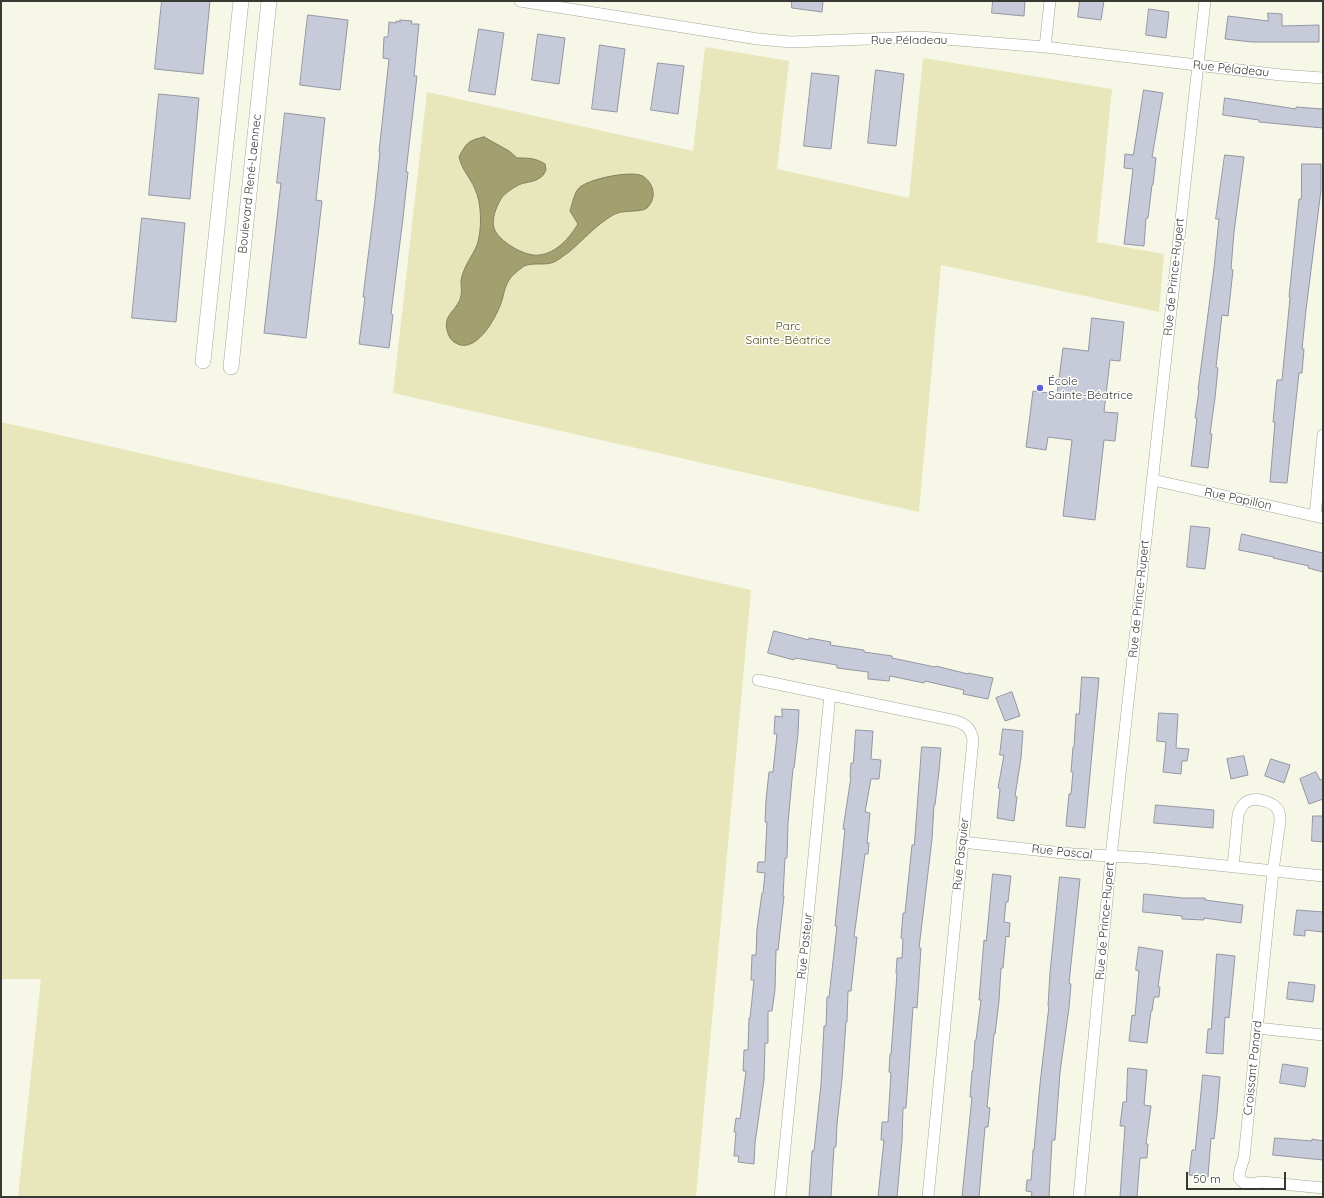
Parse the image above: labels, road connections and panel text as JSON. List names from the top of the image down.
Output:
{
  "streets": {
    "street": [
      "Rue Péladeau",
      "Boulevard René-Laennec",
      "Rue de Prince-Rupert",
      "Rue Papillon",
      "Rue Pascal",
      "Rue Pasquier",
      "Rue Pasteur",
      "Croissant Panard"
    ]
  },
  "crossings": [
    ["Rue Péladeau", "Rue de Prince-Rupert"],
    ["Rue de Prince-Rupert", "Rue Papillon"],
    ["Rue de Prince-Rupert", "Rue Pascal"],
    ["Rue Pascal", "Rue Pasquier"],
    ["Rue Pascal", "Croissant Panard"],
    ["Rue Pasquier", "Rue Pasteur"]
  ],
  "parks": ["Parc Sainte-Béatrice"],
  "places": ["École Sainte-Béatrice"],
  "scale_bar": "50 m"
}
